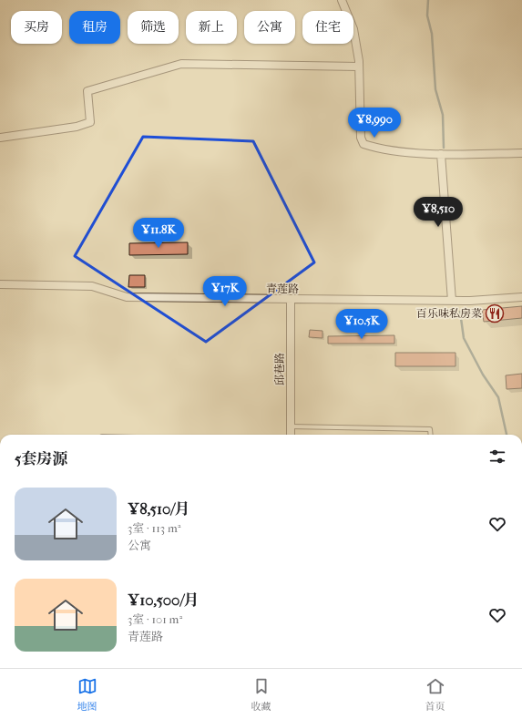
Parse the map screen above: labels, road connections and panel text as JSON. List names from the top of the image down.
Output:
{
  "streets": {
    "street": ["青莲路", "邱巷路"]
  },
  "crossings": [
    ["青莲路", "邱巷路"]
  ],
  "places": {
    "restaurant": ["百乐味私房菜"]
  },
  "page": {
    "chip": [
      "买房",
      "租房",
      "筛选",
      "新上",
      "公寓",
      "住宅"
    ],
    "price": [
      "¥8,990",
      "¥8,510",
      "¥11.8K",
      "¥17K",
      "¥10.5K"
    ],
    "heading": "5套房源",
    "list": [
      {
        "name": "¥8,510/月",
        "note": "3室 · 113 m² · 公寓"
      },
      {
        "name": "¥10,500/月",
        "note": "3室 · 101 m² · 青莲路"
      }
    ],
    "tabs": ["地图", "收藏", "首页"]
  }
}
